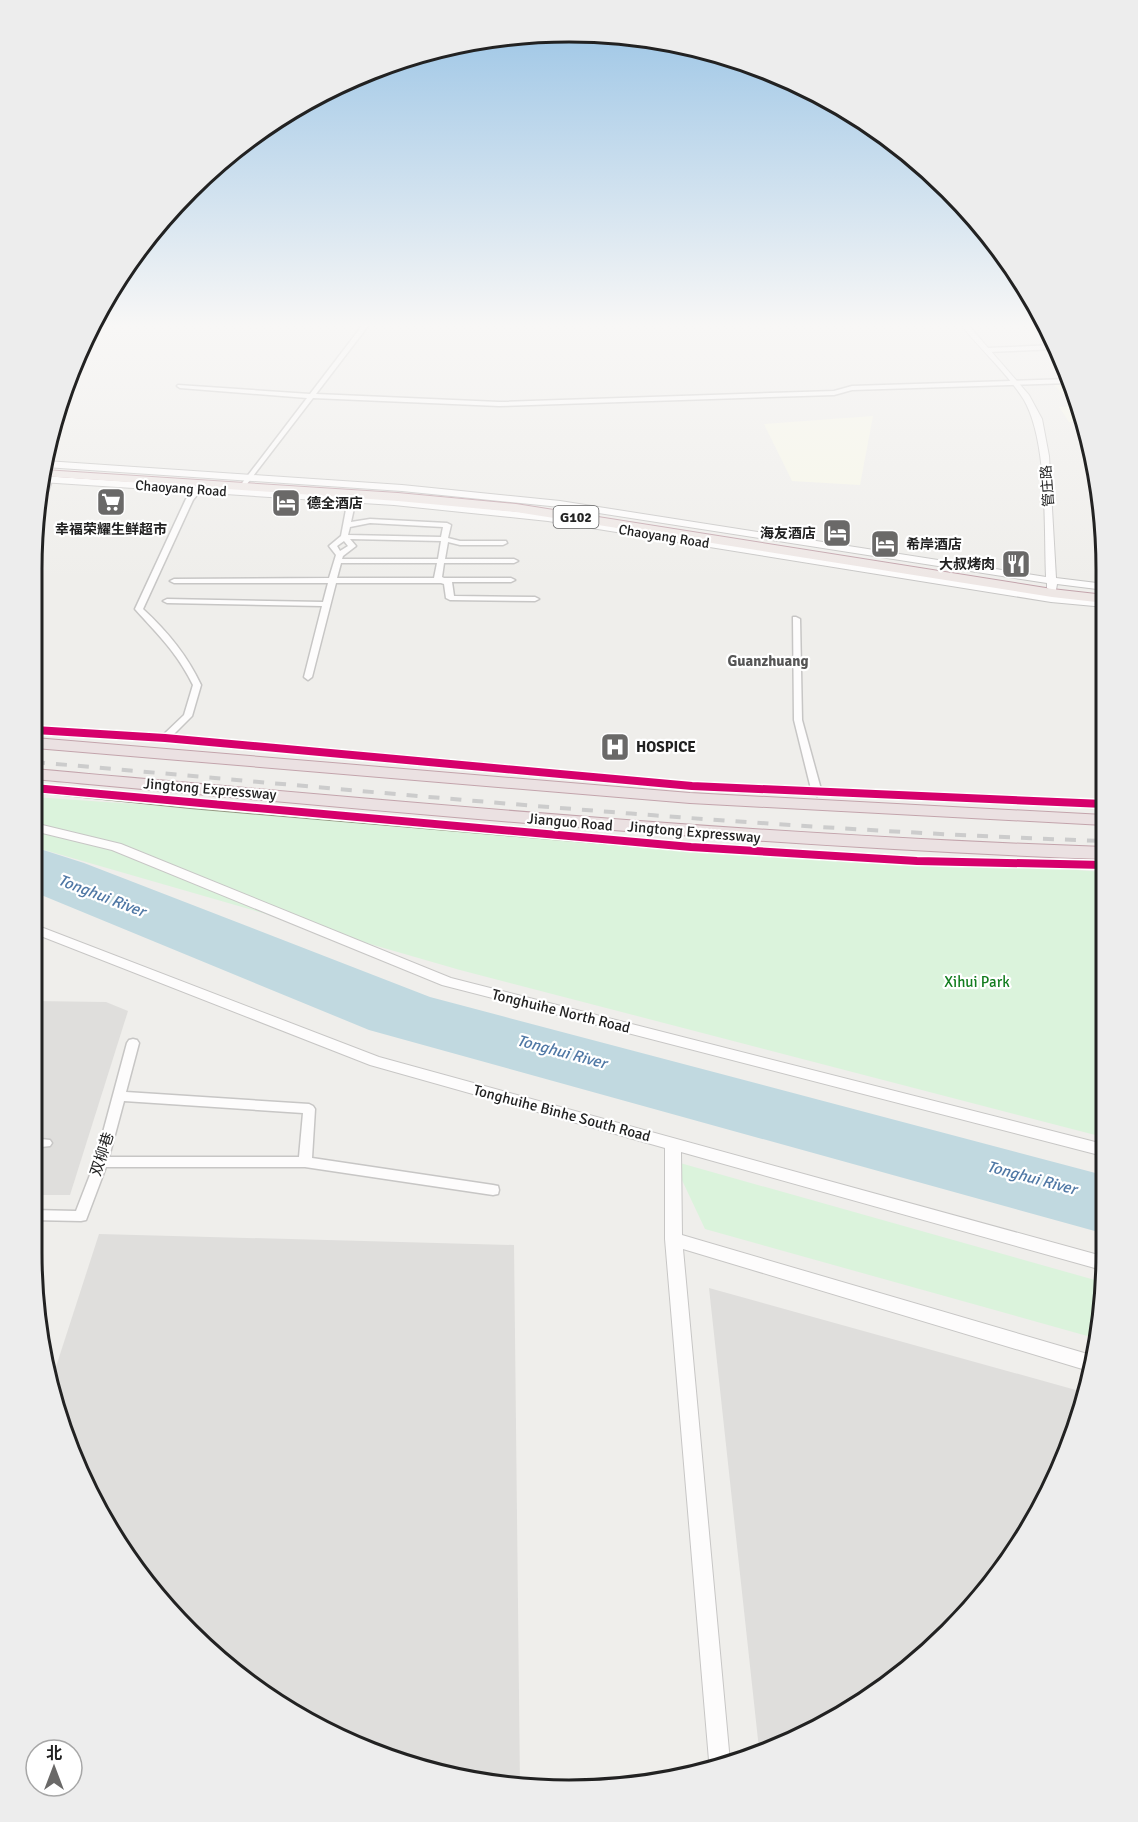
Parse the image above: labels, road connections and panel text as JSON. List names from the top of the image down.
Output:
{
  "streets": {
    "highway": ["Chaoyang Road", "G102", "Jingtong Expressway"],
    "main road": ["Jianguo Road"],
    "street": [
      "管庄路",
      "Tonghuihe North Road",
      "Tonghuihe Binhe South Road",
      "双柳巷"
    ]
  },
  "crossings": [
    ["管庄路", "Chaoyang Road"]
  ],
  "districts": ["Guanzhuang"],
  "water": ["Tonghui River"],
  "parks": ["Xihui Park"],
  "places": {
    "supermarket": ["幸福荣耀生鲜超市"],
    "hotel": ["德全酒店", "海友酒店", "希岸酒店"],
    "restaurant": ["大叔烤肉"],
    "hospital": ["HOSPICE"]
  },
  "north": "top"
}
